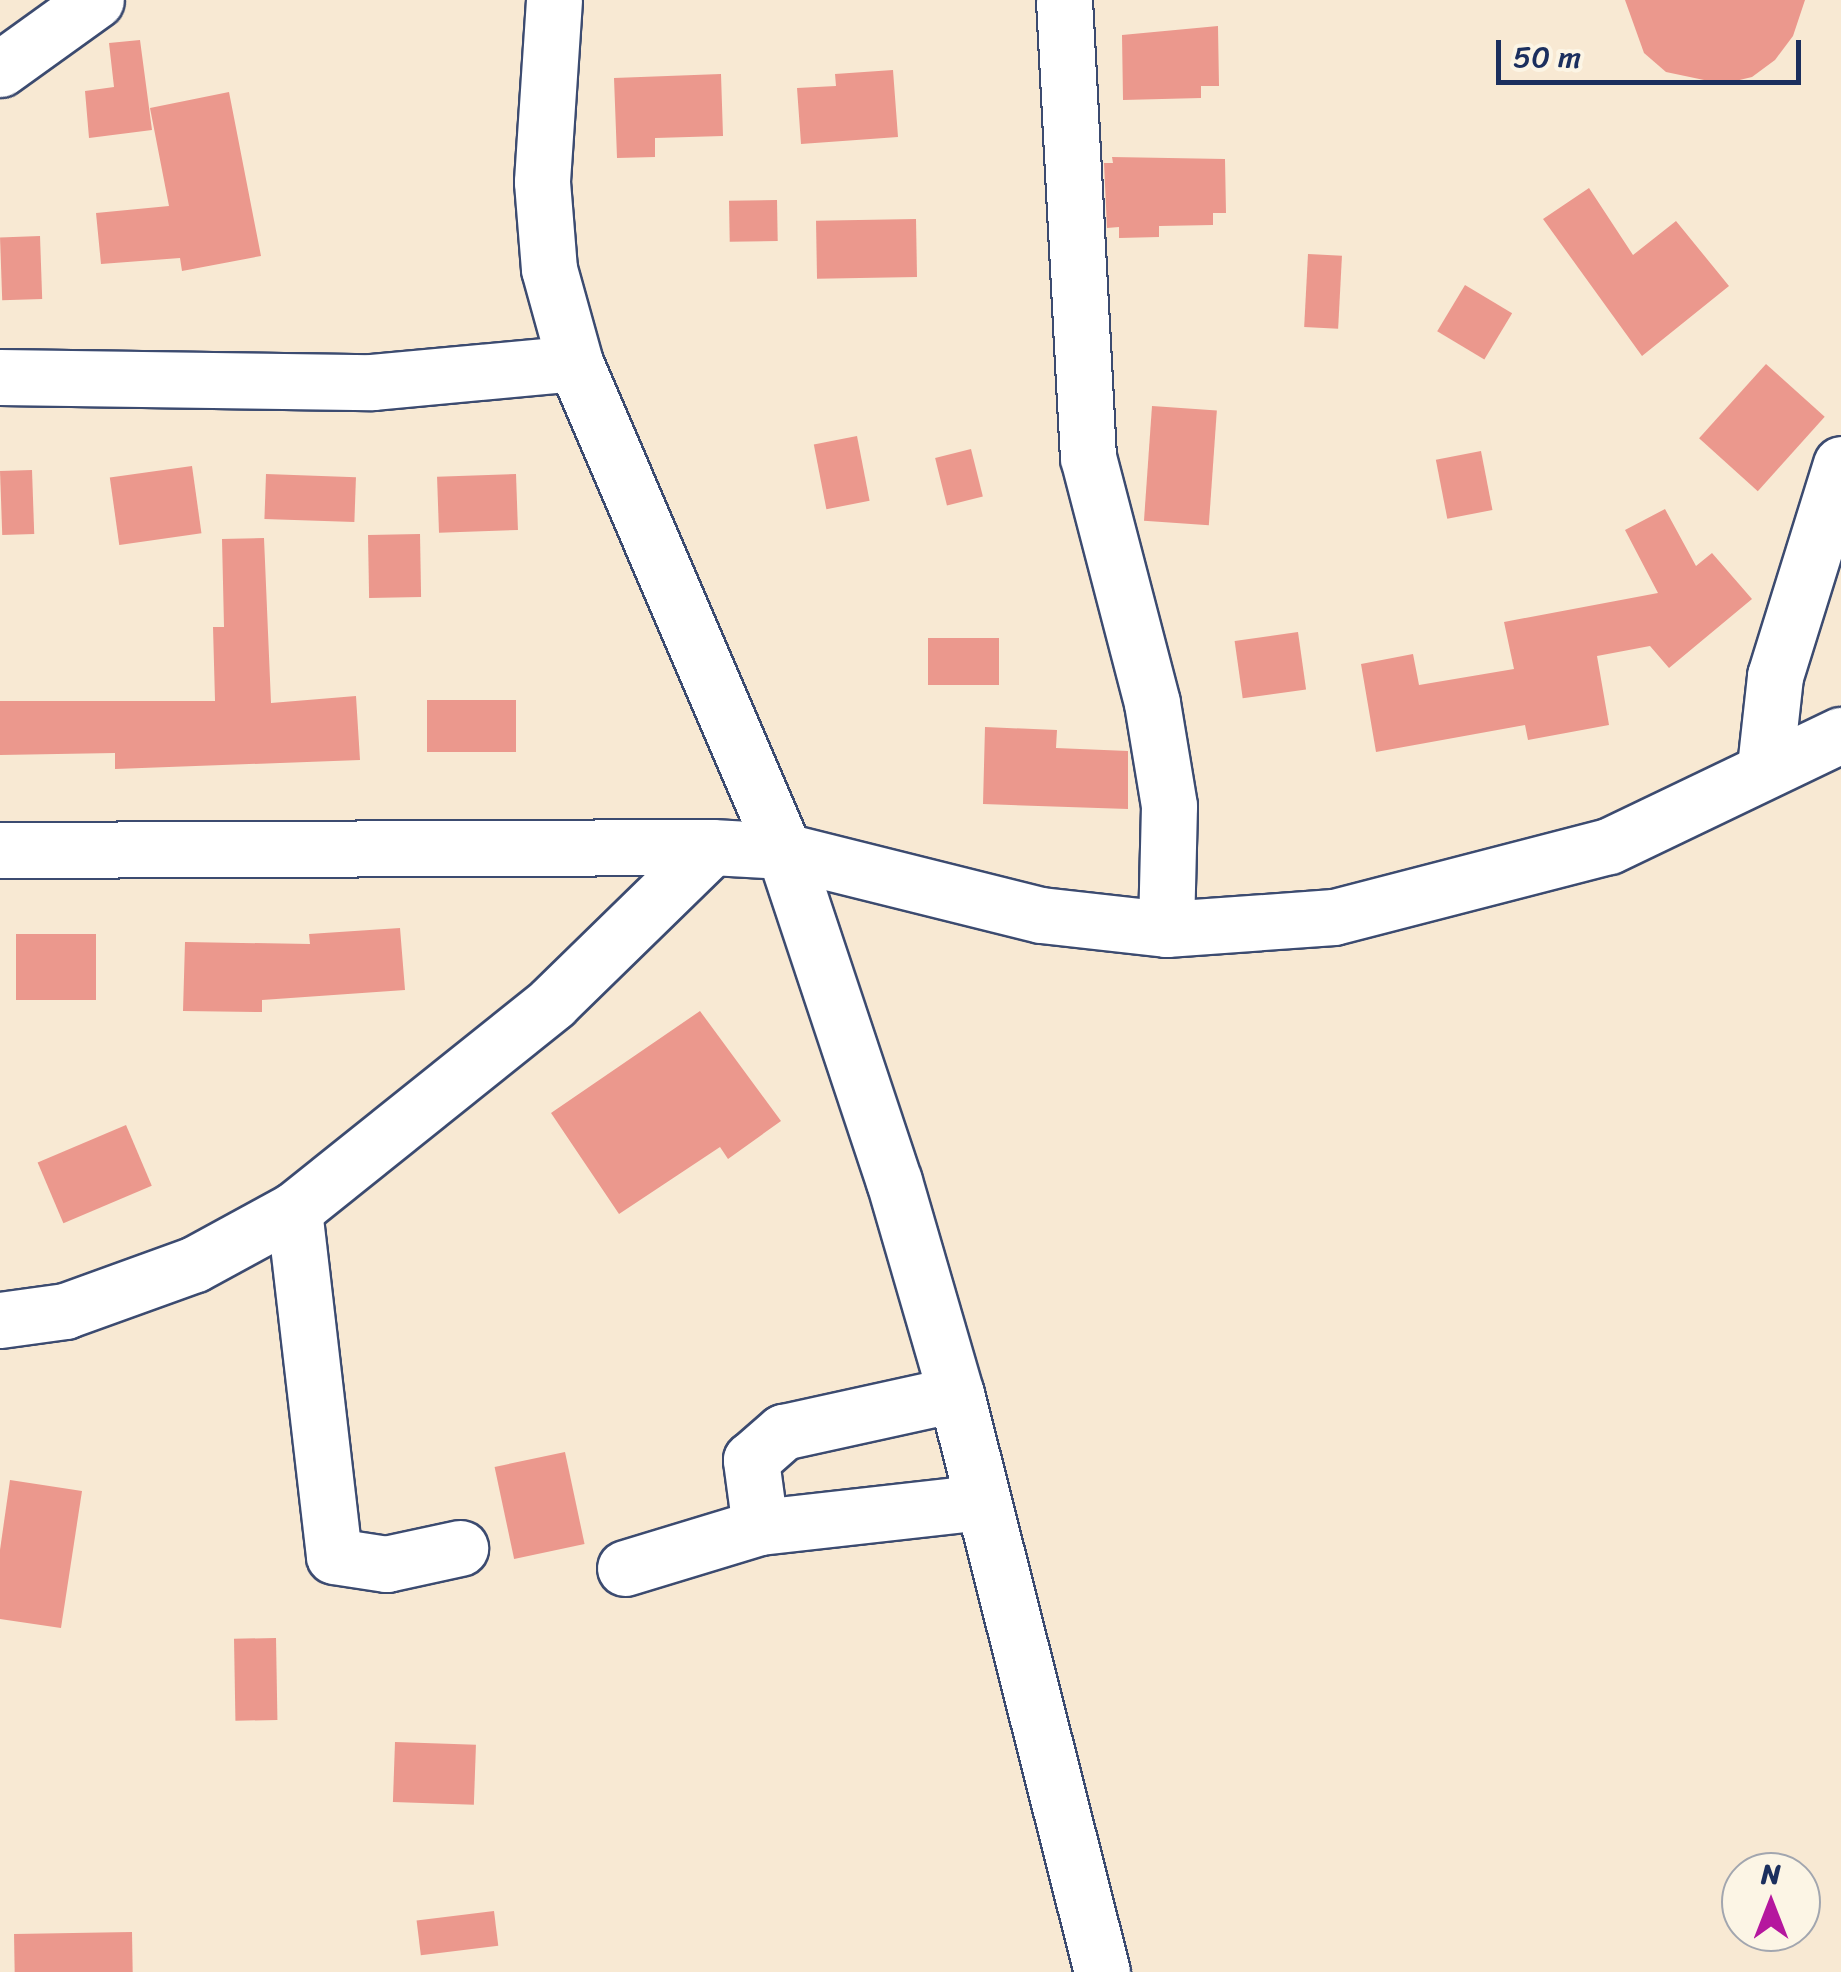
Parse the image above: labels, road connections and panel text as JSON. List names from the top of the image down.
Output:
{
  "scale_bar": "50 m",
  "north": "top"
}
